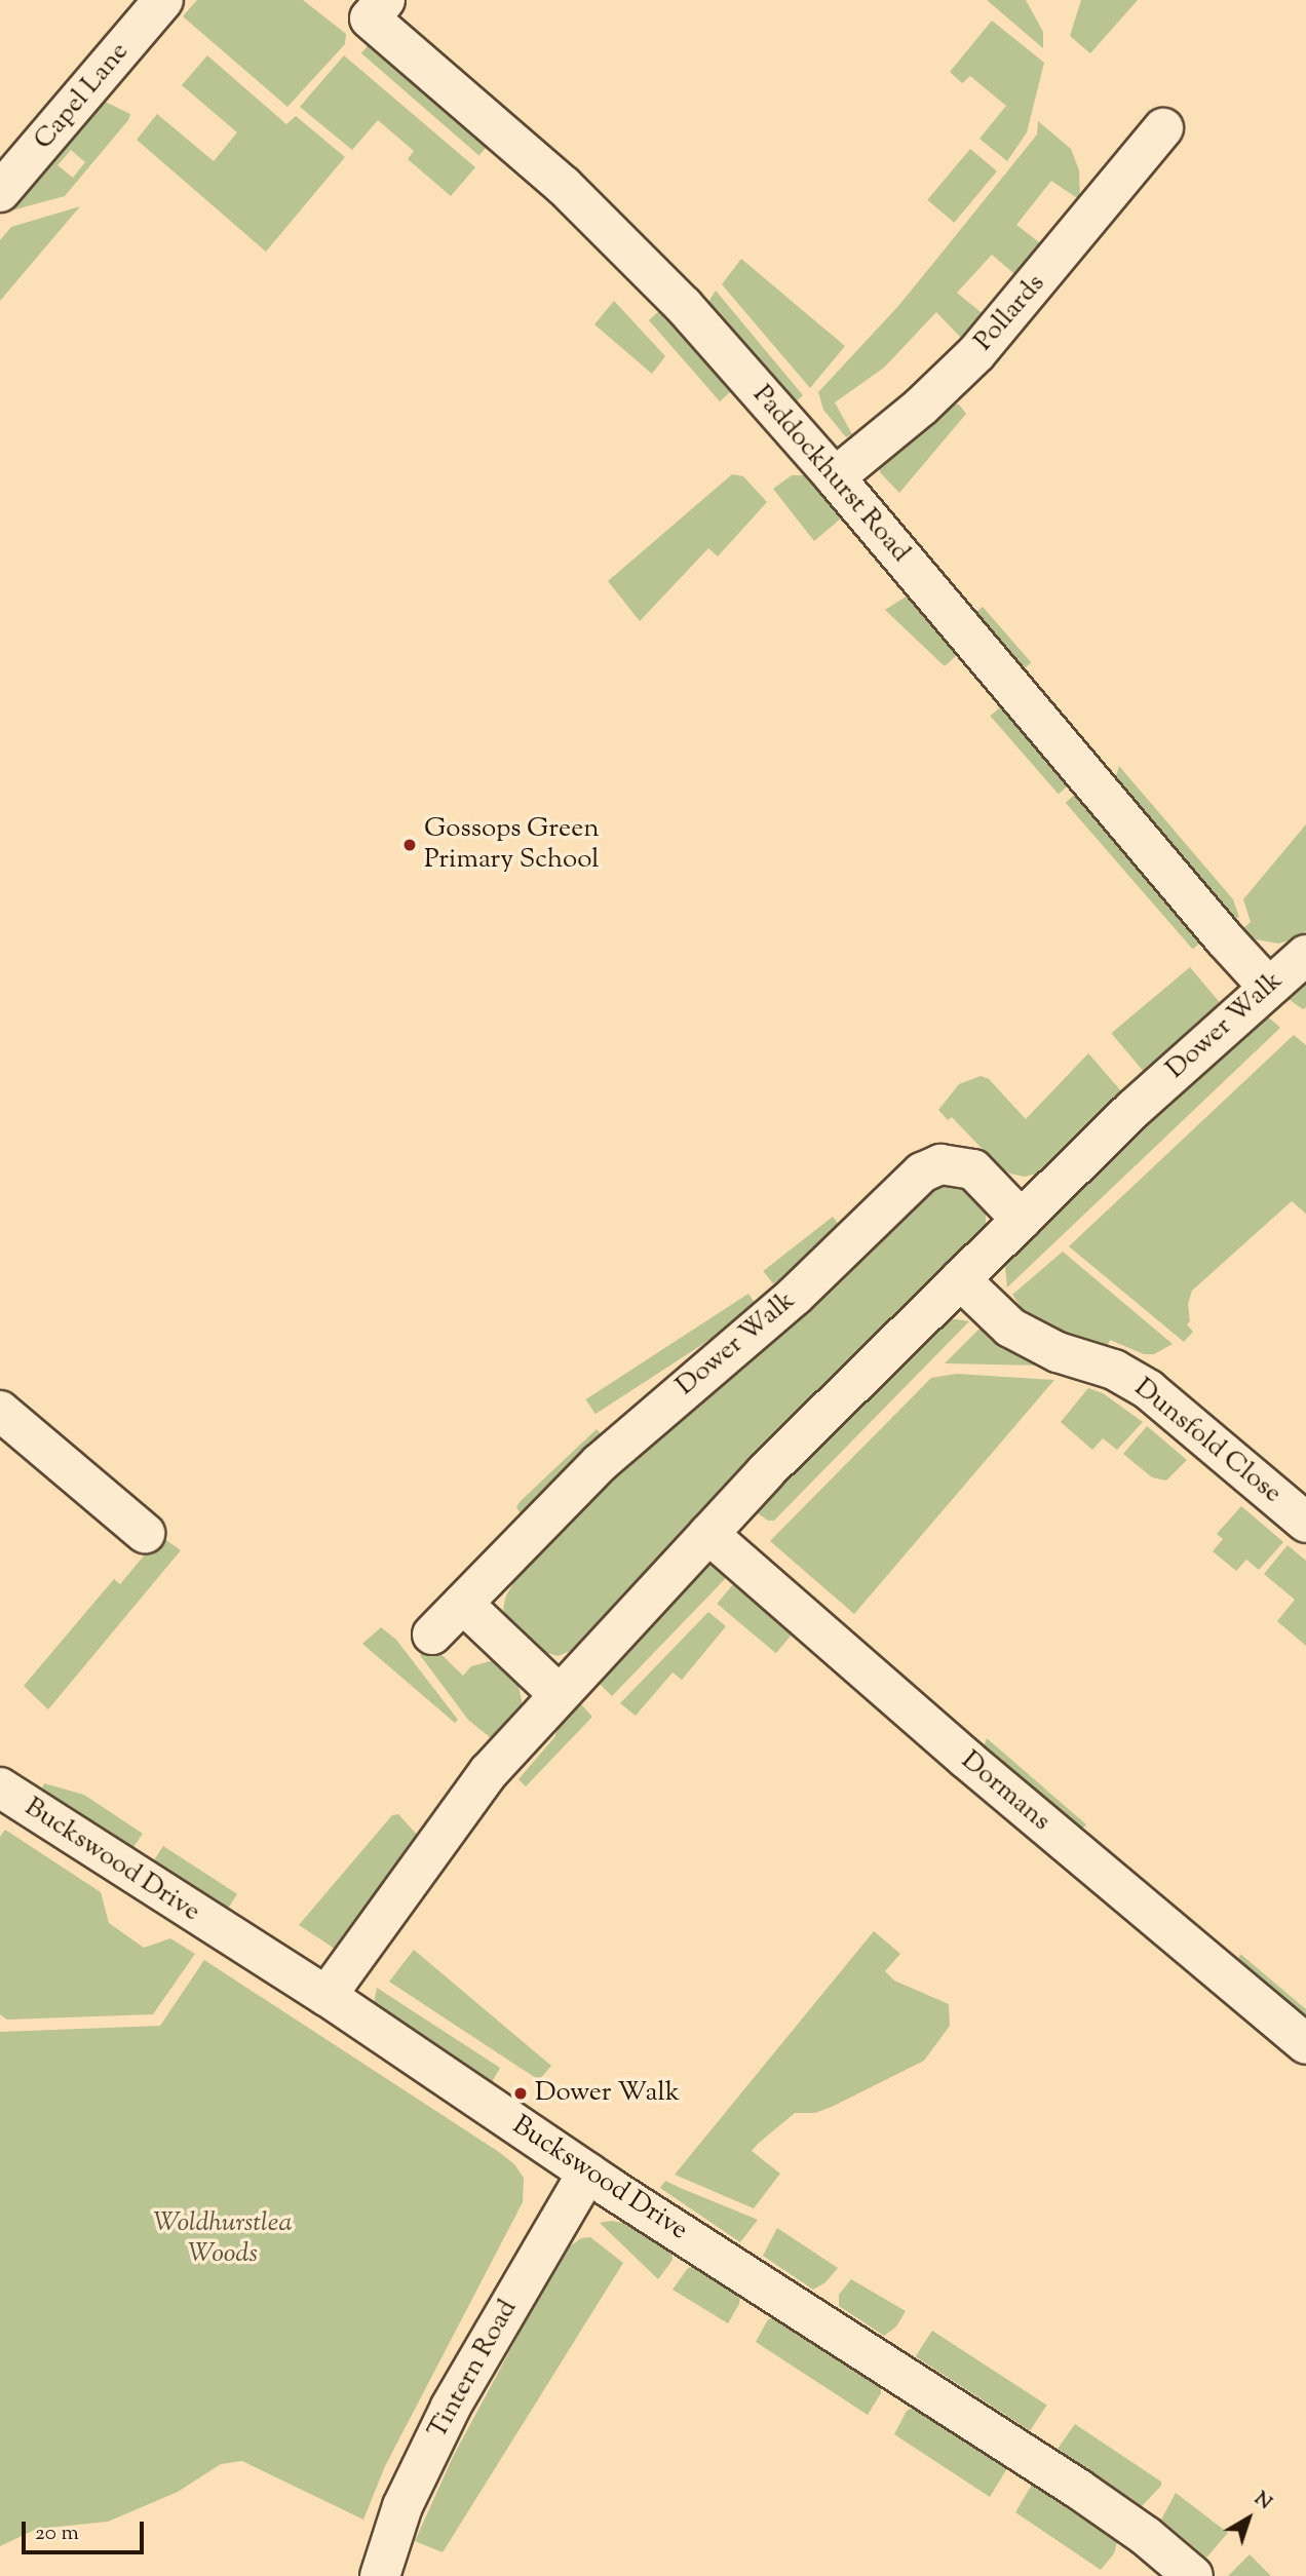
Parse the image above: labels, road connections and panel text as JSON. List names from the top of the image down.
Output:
{
  "streets": {
    "street": [
      "Capel Lane",
      "Pollards",
      "Paddockhurst Road",
      "Dower Walk",
      "Dunsfold Close",
      "Dormans",
      "Buckswood Drive",
      "Tintern Road"
    ]
  },
  "crossings": [
    ["Pollards", "Paddockhurst Road"],
    ["Paddockhurst Road", "Dower Walk"],
    ["Dower Walk", "Dunsfold Close"],
    ["Dower Walk", "Dormans"],
    ["Dower Walk", "Buckswood Drive"],
    ["Buckswood Drive", "Tintern Road"]
  ],
  "parks": ["Woldhurstlea Woods"],
  "places": ["Gossops Green Primary School", "Dower Walk"],
  "scale_bar": "20 m",
  "north": "top right"
}
